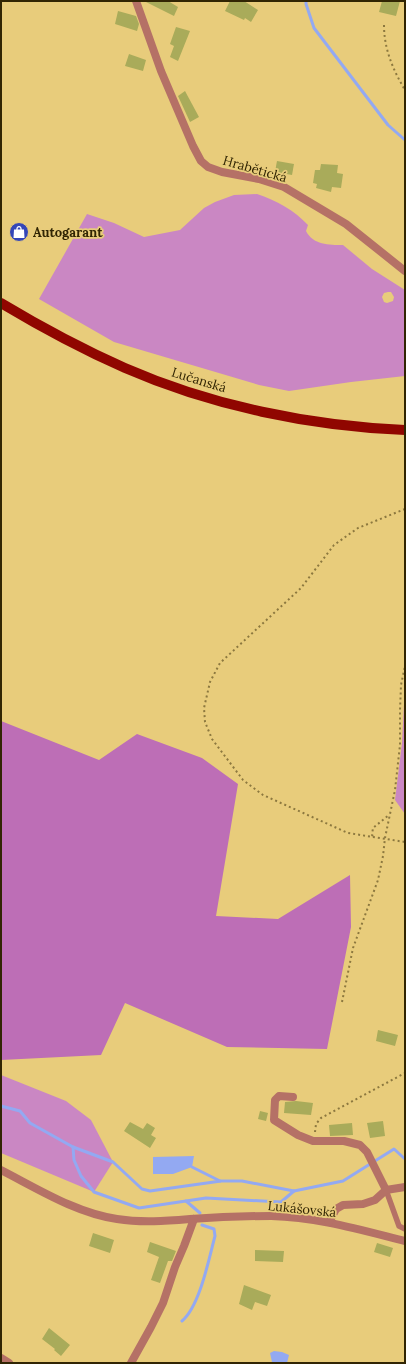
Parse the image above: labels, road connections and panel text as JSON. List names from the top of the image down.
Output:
{
  "streets": {
    "main road": ["Lučanská"],
    "street": ["Hrabětická", "Lukášovská"]
  },
  "places": {
    "shop": ["Autogarant"]
  }
}
